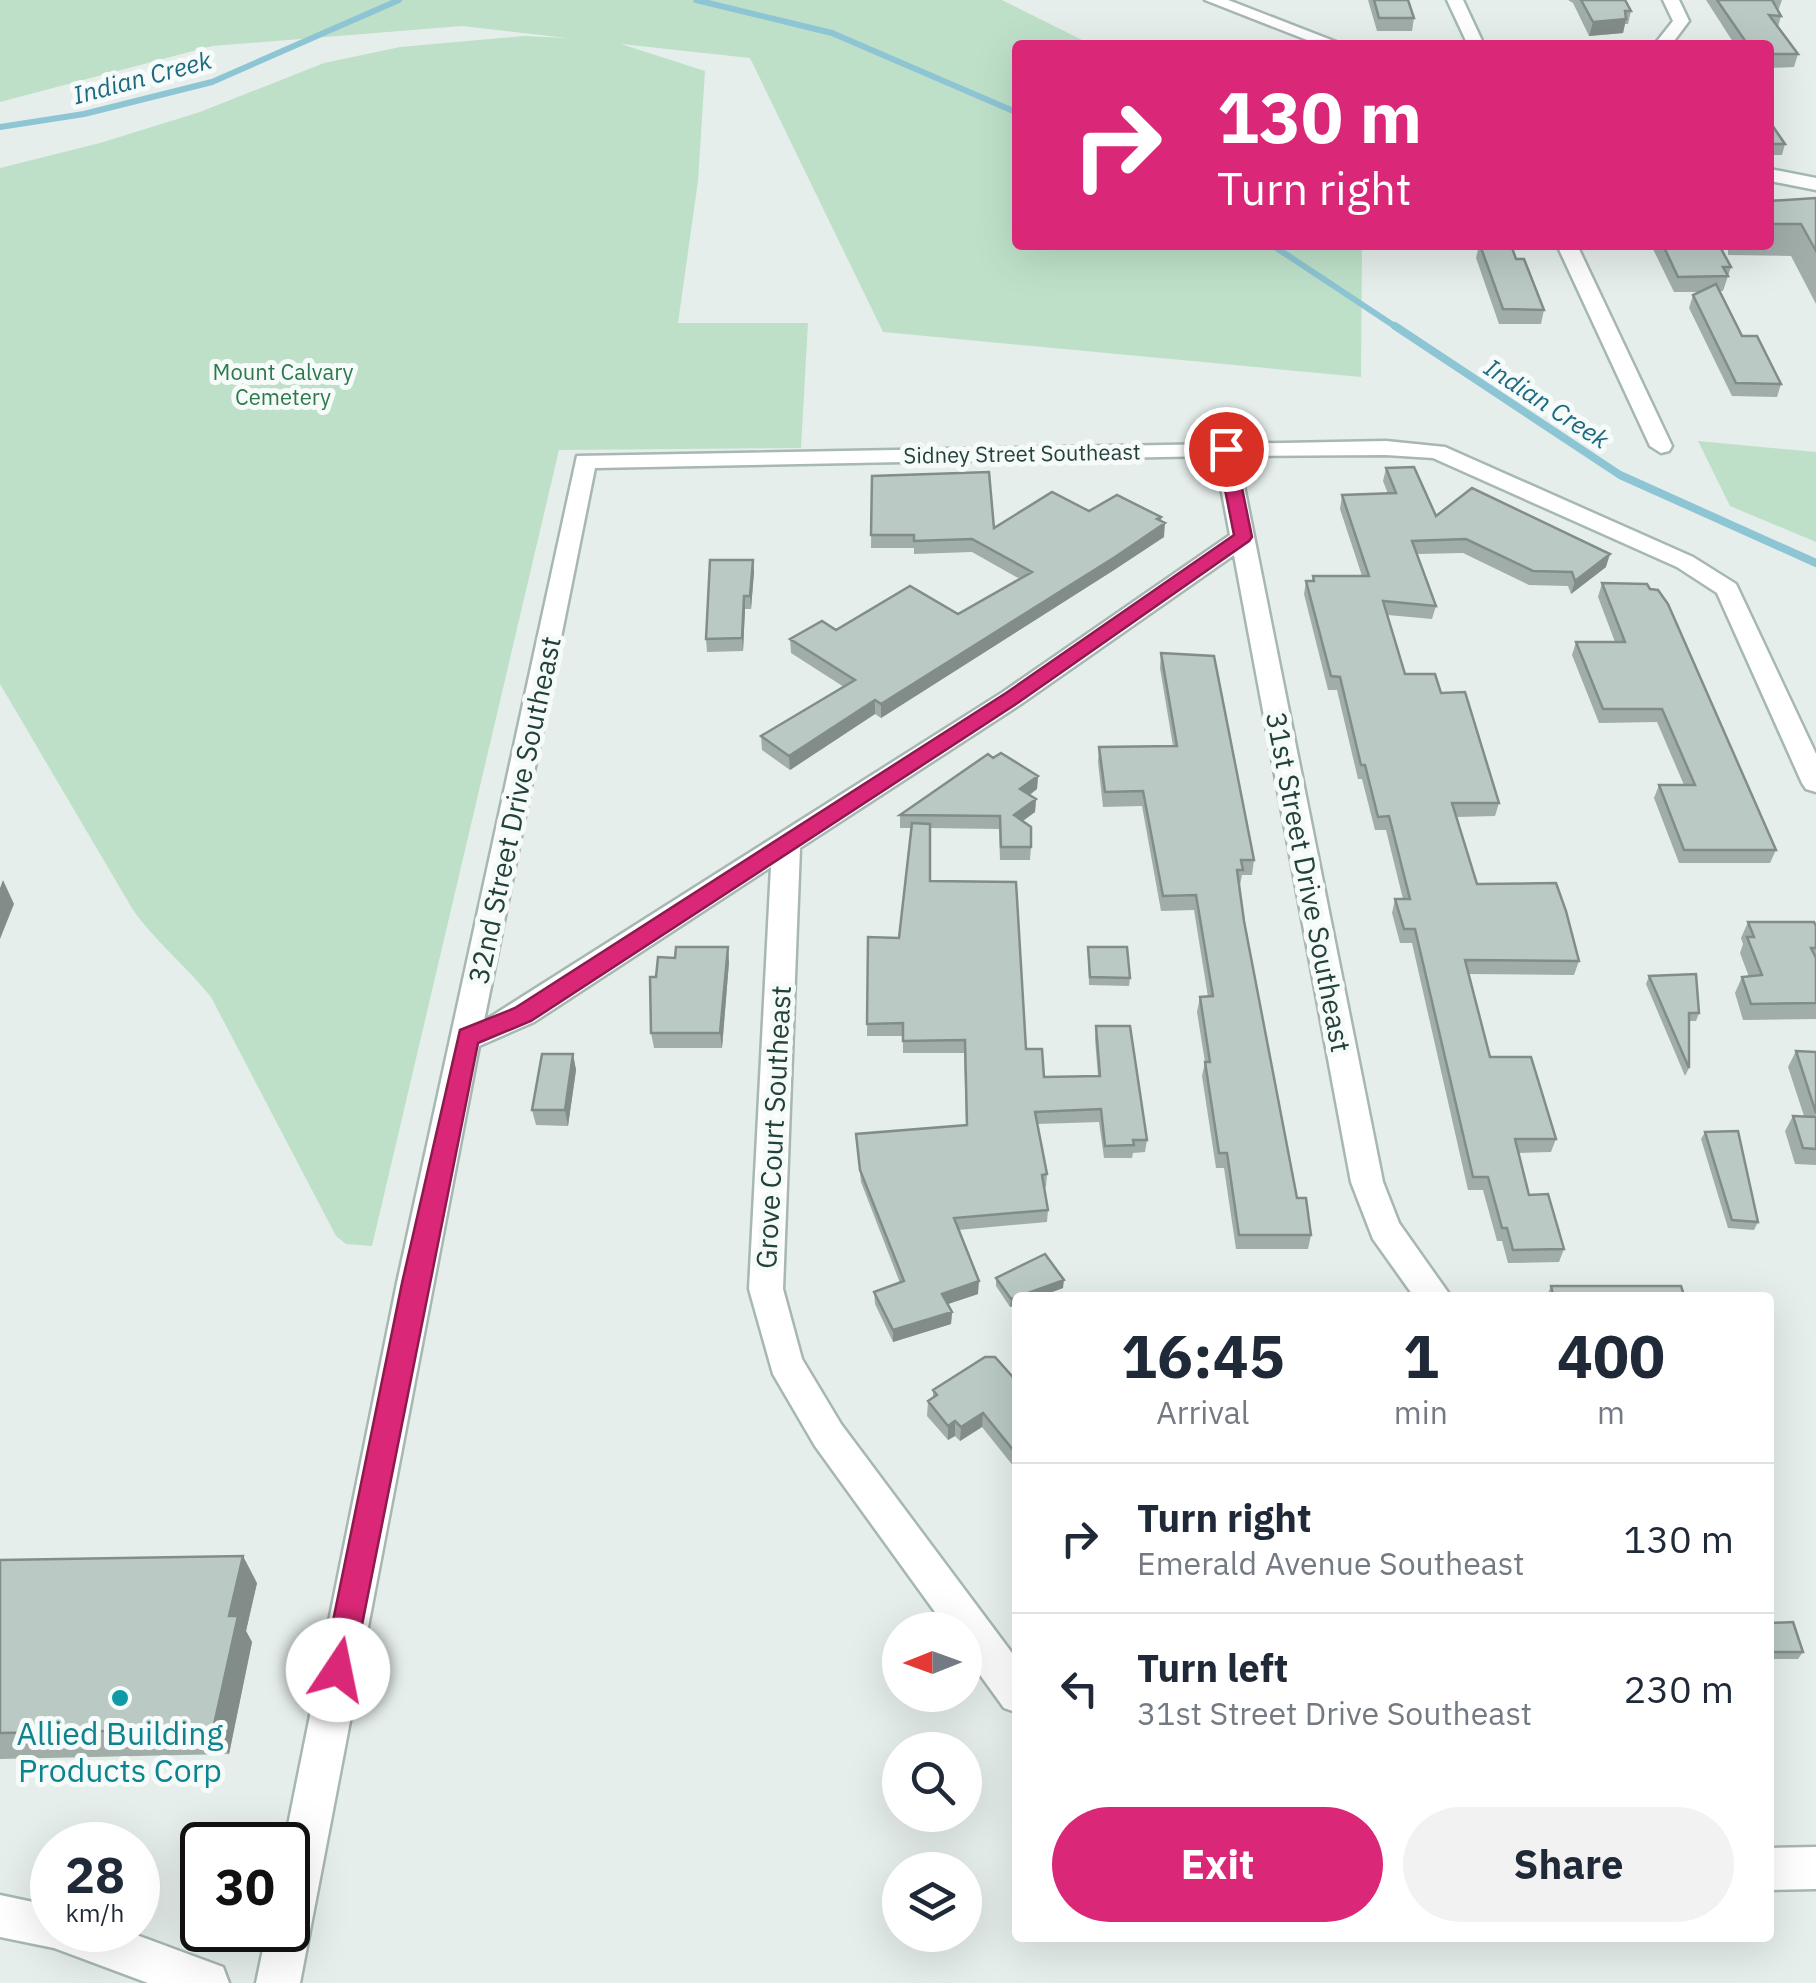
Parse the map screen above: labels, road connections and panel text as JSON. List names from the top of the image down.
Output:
{
  "streets": {
    "street": [
      "Sidney Street Southeast",
      "32nd Street Drive Southeast",
      "31st Street Drive Southeast",
      "Grove Court Southeast"
    ]
  },
  "crossings": [
    ["Sidney Street Southeast", "32nd Street Drive Southeast"],
    ["Sidney Street Southeast", "31st Street Drive Southeast"]
  ],
  "water": ["Indian Creek"],
  "parks": ["Mount Calvary Cemetery"],
  "places": ["Allied Building Products Corp"],
  "north": "left",
  "page": {
    "turn": ["130 m", "Turn right"],
    "eta": [
      "16:45",
      "Arrival",
      "1",
      "min",
      "400",
      "m"
    ],
    "list": [
      {
        "name": "Turn right",
        "note": "Emerald Avenue Southeast",
        "value": "130 m"
      },
      {
        "name": "Turn left",
        "note": "31st Street Drive Southeast",
        "value": "230 m"
      }
    ],
    "buttons": ["Exit", "Share"],
    "speed": "28 km/h",
    "limit": "30"
  }
}
